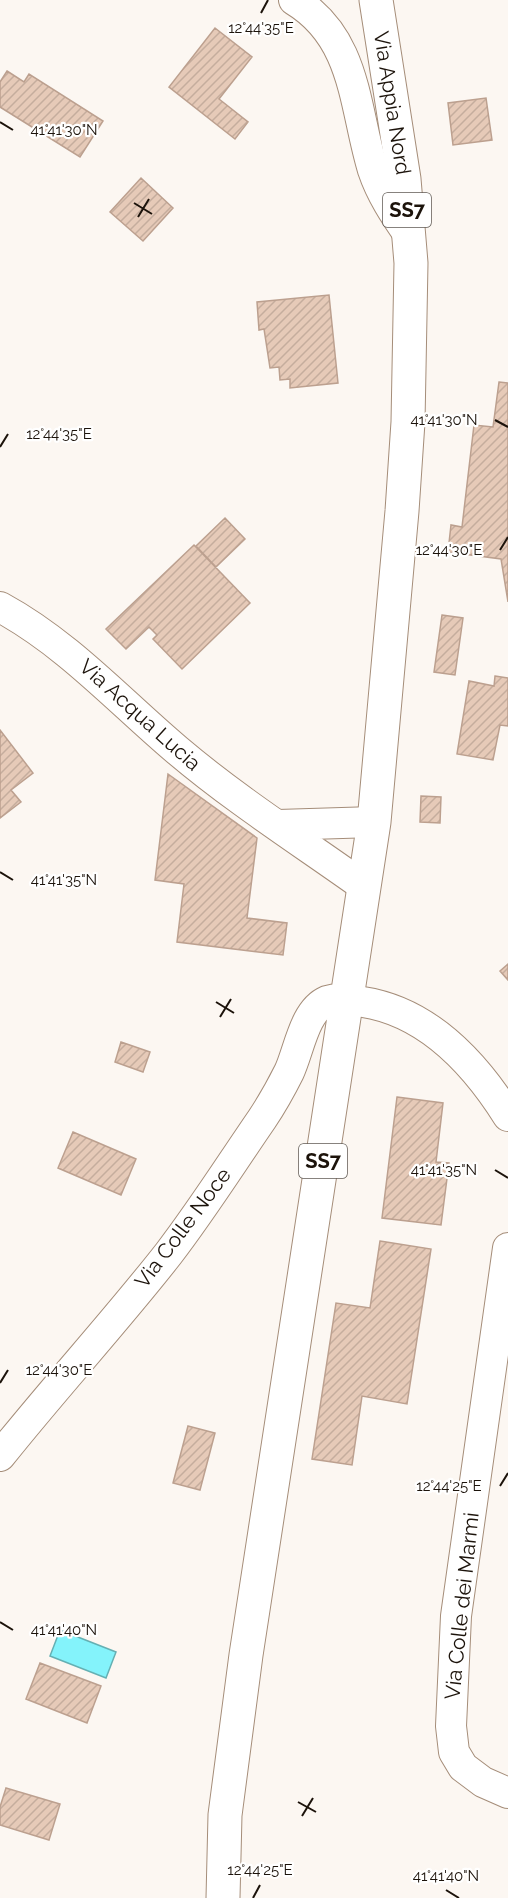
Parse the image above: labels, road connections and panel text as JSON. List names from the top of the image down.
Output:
{
  "streets": {
    "main road": ["Via Appia Nord", "SS7"],
    "street": ["Via Acqua Lucia", "Via Colle Noce", "Via Colle dei Marmi"]
  },
  "crossings": [
    ["Via Appia Nord", "SS7"],
    ["SS7", "Via Acqua Lucia"],
    ["SS7", "Via Colle Noce"]
  ],
  "coordinates": [
    "12°44'35\"E",
    "41°41'30\"N",
    "12°44'30\"E",
    "41°41'35\"N",
    "12°44'25\"E",
    "41°41'40\"N"
  ]
}
